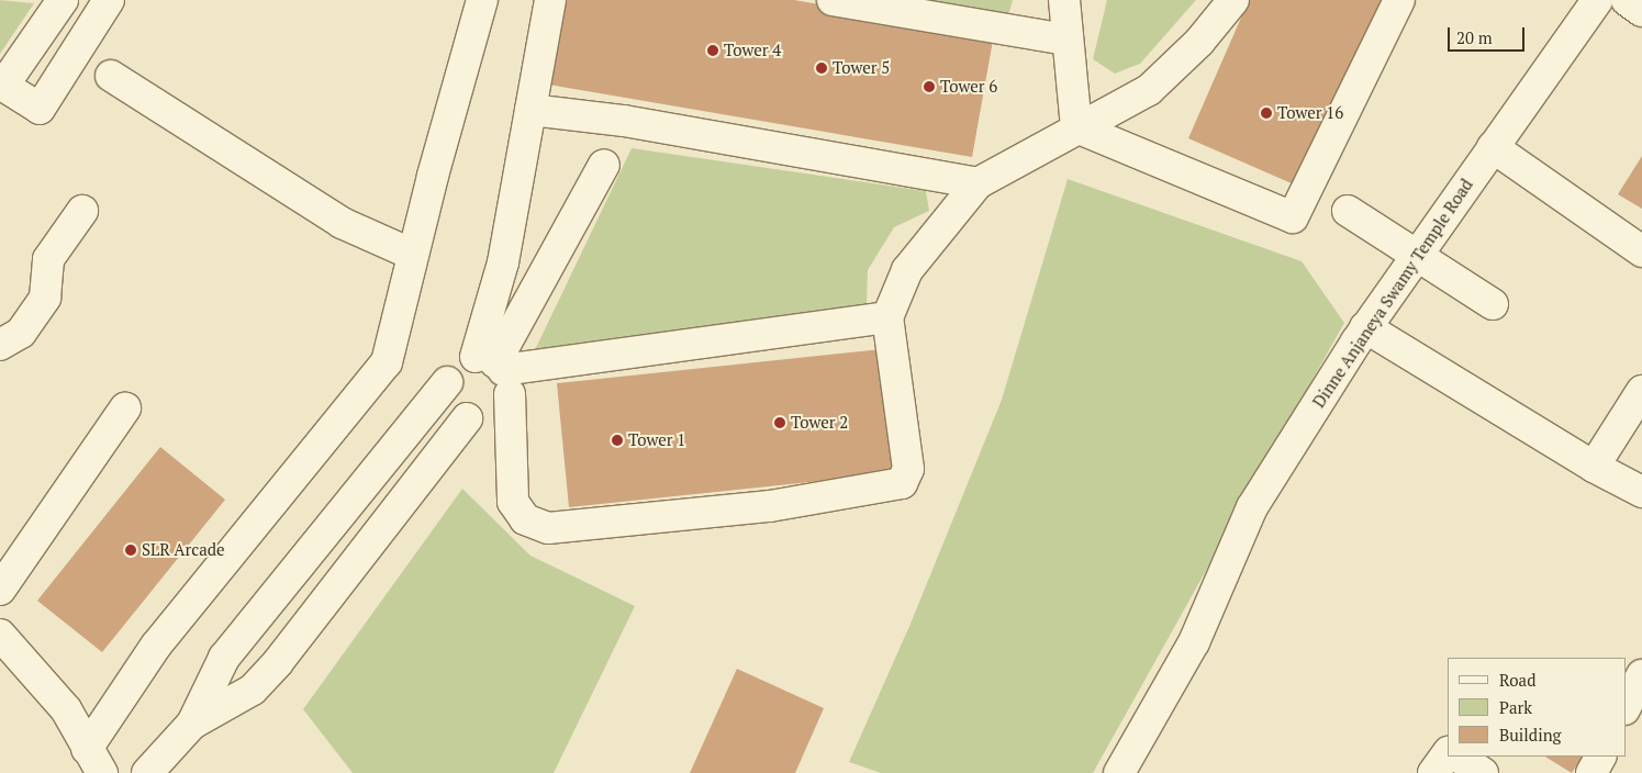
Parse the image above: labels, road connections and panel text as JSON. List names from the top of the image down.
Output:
{
  "streets": {
    "street": ["Dinne Anjaneya Swamy Temple Road"]
  },
  "places": [
    "Tower 4",
    "Tower 5",
    "Tower 6",
    "Tower 16",
    "Tower 2",
    "Tower 1",
    "SLR Arcade"
  ],
  "legend": ["Road", "Park", "Building"],
  "scale_bar": "20 m"
}
